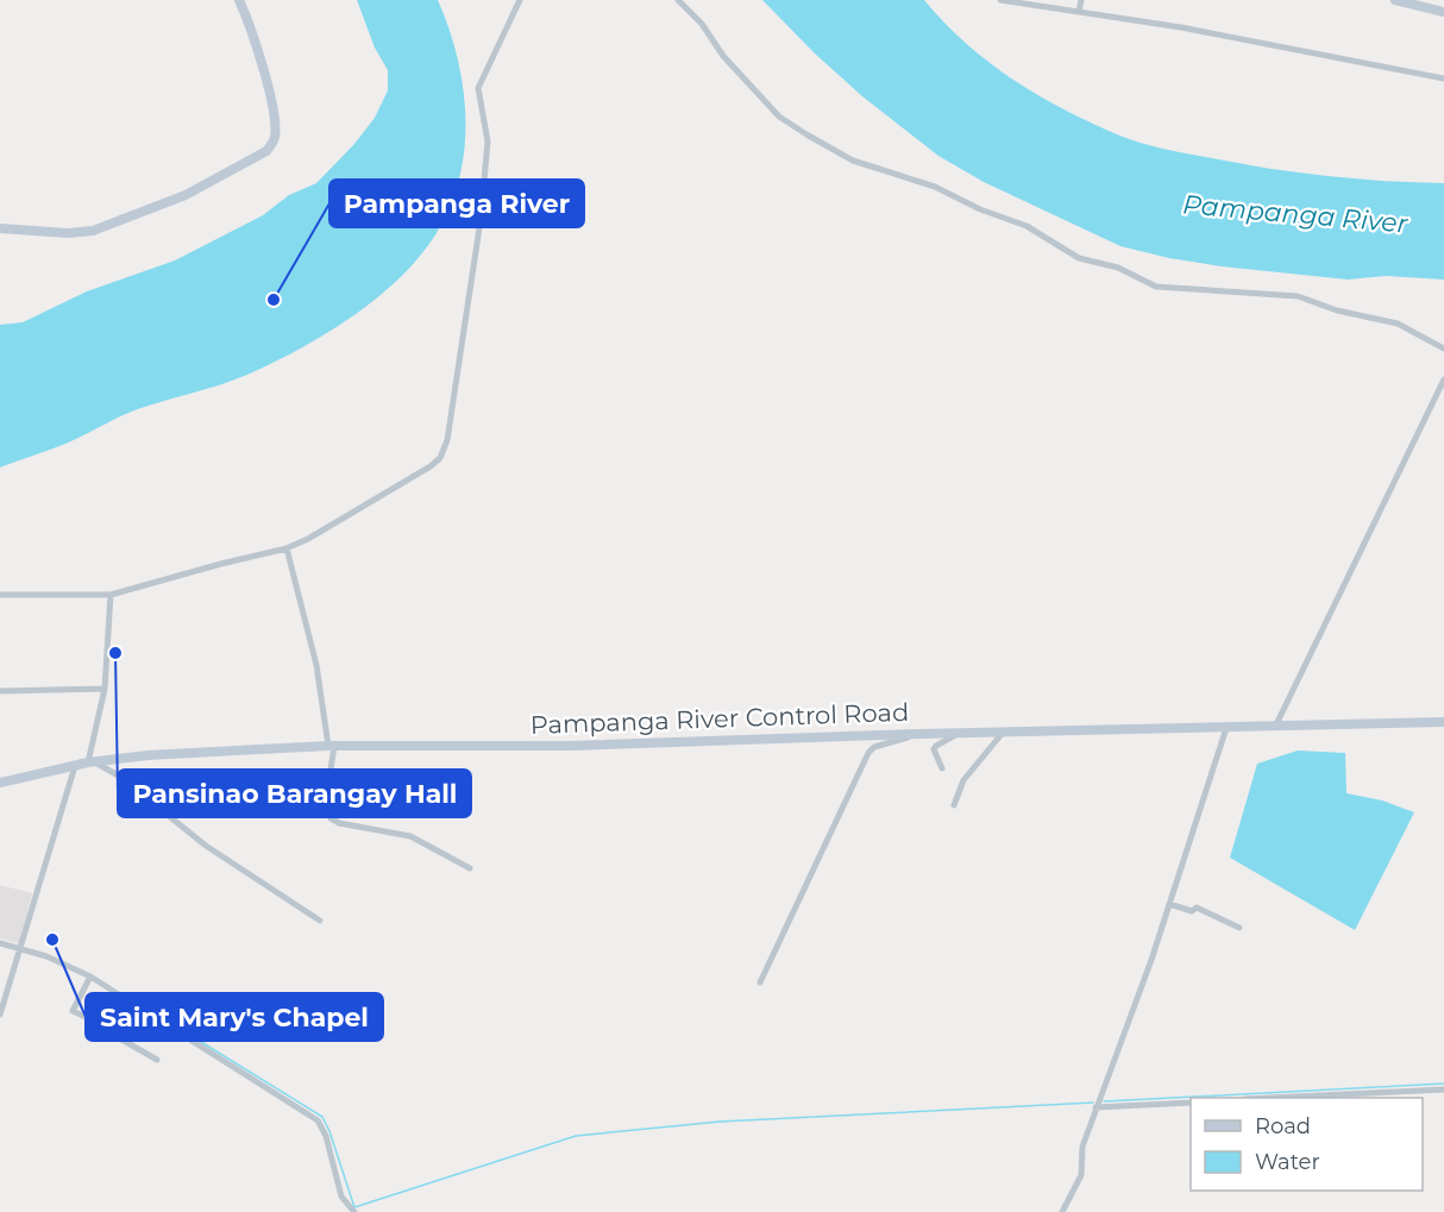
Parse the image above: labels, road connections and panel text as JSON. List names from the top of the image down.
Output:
{
  "streets": {
    "main road": ["Pampanga River Control Road"]
  },
  "water": ["Pampanga River"],
  "places": ["Pampanga River", "Pansinao Barangay Hall", "Saint Mary's Chapel"],
  "legend": ["Road", "Water"]
}
